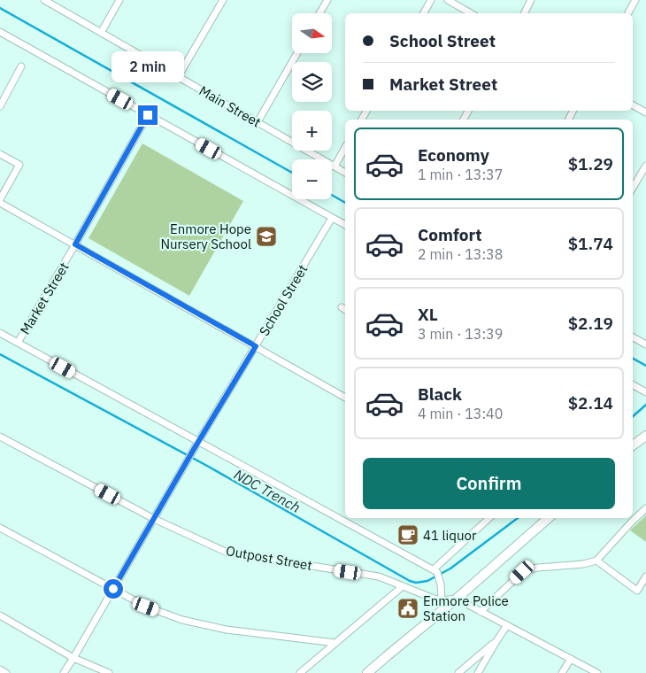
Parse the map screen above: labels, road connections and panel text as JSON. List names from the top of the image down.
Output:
{
  "streets": {
    "street": [
      "Main Street",
      "Market Street",
      "School Street",
      "Outpost Street"
    ]
  },
  "crossings": [
    ["School Street", "Outpost Street"]
  ],
  "water": ["NDC Trench"],
  "places": {
    "school or university": ["Enmore Hope Nursery School"],
    "cafe": ["41 liquor"],
    "public building": ["Enmore Police Station"]
  },
  "north": "right",
  "page": {
    "map_buttons": ["+", "−"],
    "banner": ["School Street", "Market Street"],
    "bubble": "2 min",
    "list": [
      {
        "name": "Economy",
        "note": "1 min · 13:37",
        "value": "$1.29"
      },
      {
        "name": "Comfort",
        "note": "2 min · 13:38",
        "value": "$1.74"
      },
      {
        "name": "XL",
        "note": "3 min · 13:39",
        "value": "$2.19"
      },
      {
        "name": "Black",
        "note": "4 min · 13:40",
        "value": "$2.14"
      }
    ],
    "buttons": "Confirm"
  }
}
